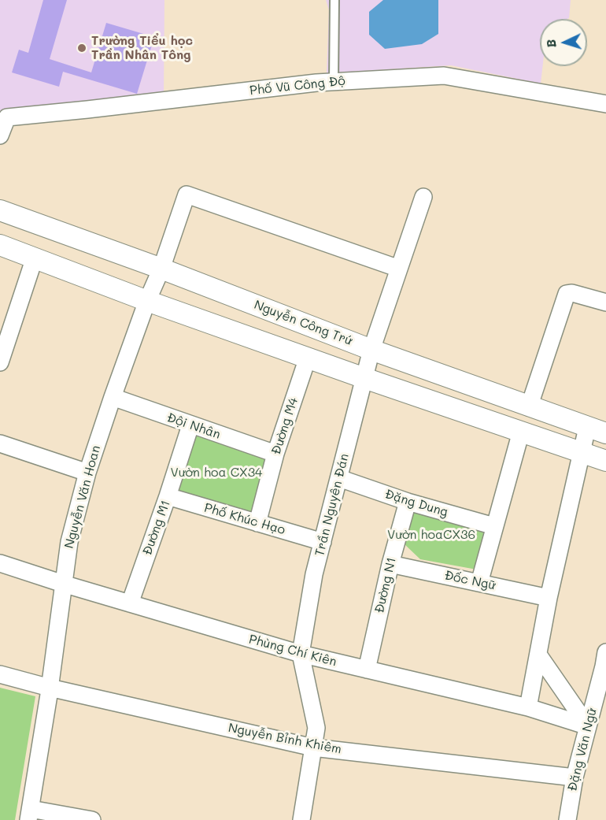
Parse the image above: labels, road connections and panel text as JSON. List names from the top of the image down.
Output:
{
  "streets": {
    "street": [
      "Phố Vũ Công Độ",
      "Nguyễn Công Trứ",
      "Đội Nhân",
      "Đường M4",
      "Nguyễn Văn Hoan",
      "Đặng Dung",
      "Trần Nguyên Đán",
      "Phố Khúc Hạo",
      "Đường M1",
      "Đốc Ngữ",
      "Đường N1",
      "Phùng Chí Kiên",
      "Nguyễn Bỉnh Khiêm",
      "Đặng Văn Ngữ"
    ]
  },
  "crossings": [
    ["Nguyễn Công Trứ", "Nguyễn Văn Hoan"],
    ["Nguyễn Công Trứ", "Trần Nguyên Đán"],
    ["Đội Nhân", "Đường M4"],
    ["Đội Nhân", "Nguyễn Văn Hoan"],
    ["Đội Nhân", "Đường M1"],
    ["Đường M4", "Phố Khúc Hạo"],
    ["Nguyễn Văn Hoan", "Trần Nguyên Đán"],
    ["Nguyễn Văn Hoan", "Phùng Chí Kiên"],
    ["Nguyễn Văn Hoan", "Nguyễn Bỉnh Khiêm"],
    ["Đặng Dung", "Trần Nguyên Đán"],
    ["Đặng Dung", "Đường N1"],
    ["Trần Nguyên Đán", "Phố Khúc Hạo"],
    ["Trần Nguyên Đán", "Phùng Chí Kiên"],
    ["Trần Nguyên Đán", "Nguyễn Bỉnh Khiêm"],
    ["Phố Khúc Hạo", "Đường M1"],
    ["Đường M1", "Phùng Chí Kiên"],
    ["Đốc Ngữ", "Đường N1"],
    ["Đường N1", "Phùng Chí Kiên"],
    ["Phùng Chí Kiên", "Đặng Văn Ngữ"],
    ["Nguyễn Bỉnh Khiêm", "Đặng Văn Ngữ"]
  ],
  "parks": ["Vườn hoa CX34", "Vườn hoaCX36"],
  "places": ["Trường Tiểu học Trần Nhân Tông"],
  "north": "left"
}
